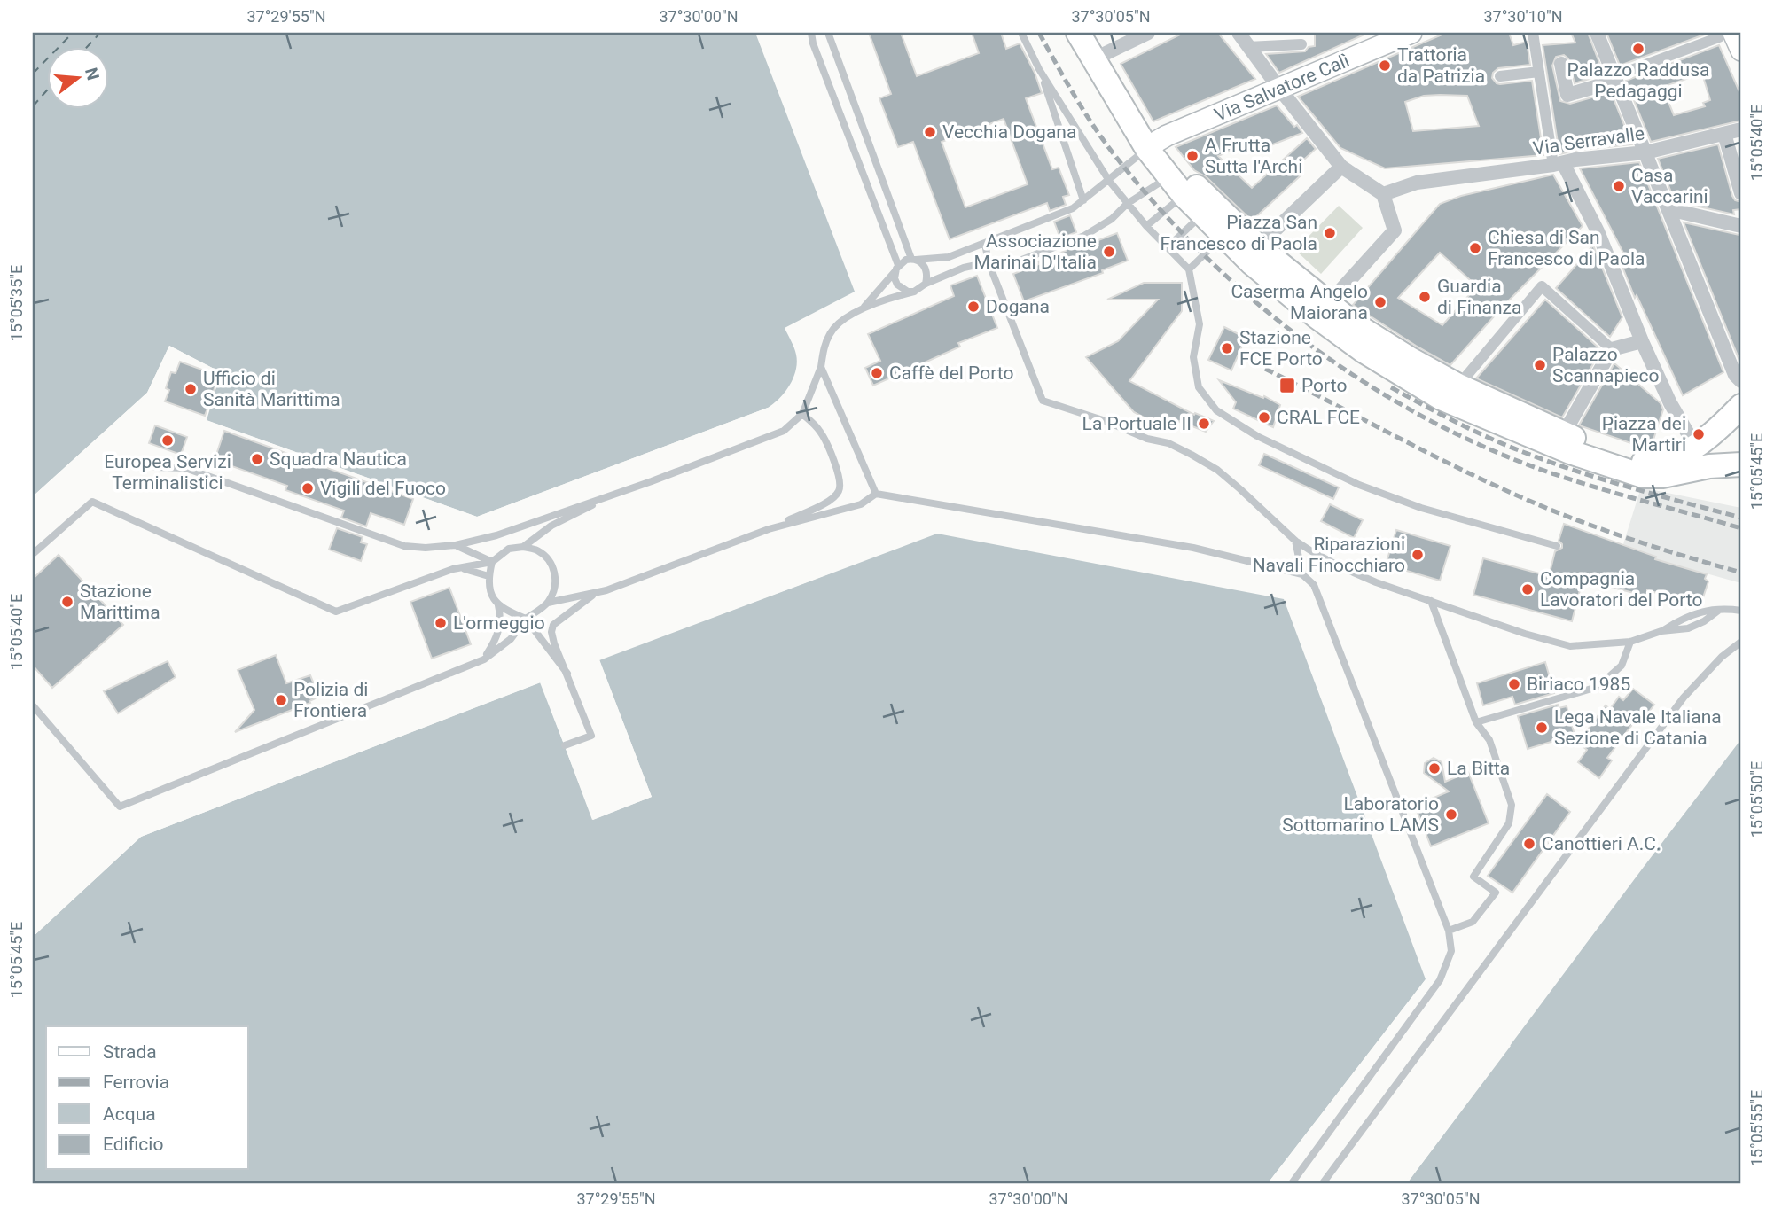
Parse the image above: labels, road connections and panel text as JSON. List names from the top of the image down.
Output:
{
  "streets": {
    "main road": ["Via Salvatore Calì"],
    "street": ["Via Serravalle"]
  },
  "places": {
    "other": [
      "Palazzo Raddusa Pedagaggi",
      "Trattoria da Patrizia",
      "Vecchia Dogana",
      "A Frutta Sutta l'Archi",
      "Casa Vaccarini",
      "Piazza San Francesco di Paola",
      "Chiesa di San Francesco di Paola",
      "Associazione Marinai D'Italia",
      "Guardia di Finanza",
      "Caserma Angelo Maiorana",
      "Dogana",
      "Stazione FCE Porto",
      "Palazzo Scannapieco",
      "Caffè del Porto",
      "Ufficio di Sanità Marittima",
      "CRAL FCE",
      "La Portuale II",
      "Piazza dei Martiri",
      "Europea Servizi Terminalistici",
      "Squadra Nautica",
      "Vigili del Fuoco",
      "Riparazioni Navali Finocchiaro",
      "Compagnia Lavoratori del Porto",
      "Stazione Marittima",
      "L'ormeggio",
      "Biriaco 1985",
      "Polizia di Frontiera",
      "Lega Navale Italiana Sezione di Catania",
      "La Bitta",
      "Laboratorio Sottomarino LAMS",
      "Canottieri A.C."
    ],
    "transit": ["Porto"]
  },
  "legend": [
    "Strada",
    "Ferrovia",
    "Acqua",
    "Edificio"
  ],
  "north": "right",
  "coordinates": [
    "37°29'55\"N",
    "37°30'00\"N",
    "37°30'05\"N",
    "37°30'10\"N",
    "15°05'40\"E",
    "15°05'35\"E",
    "15°05'45\"E",
    "15°05'50\"E",
    "15°05'55\"E"
  ]
}
